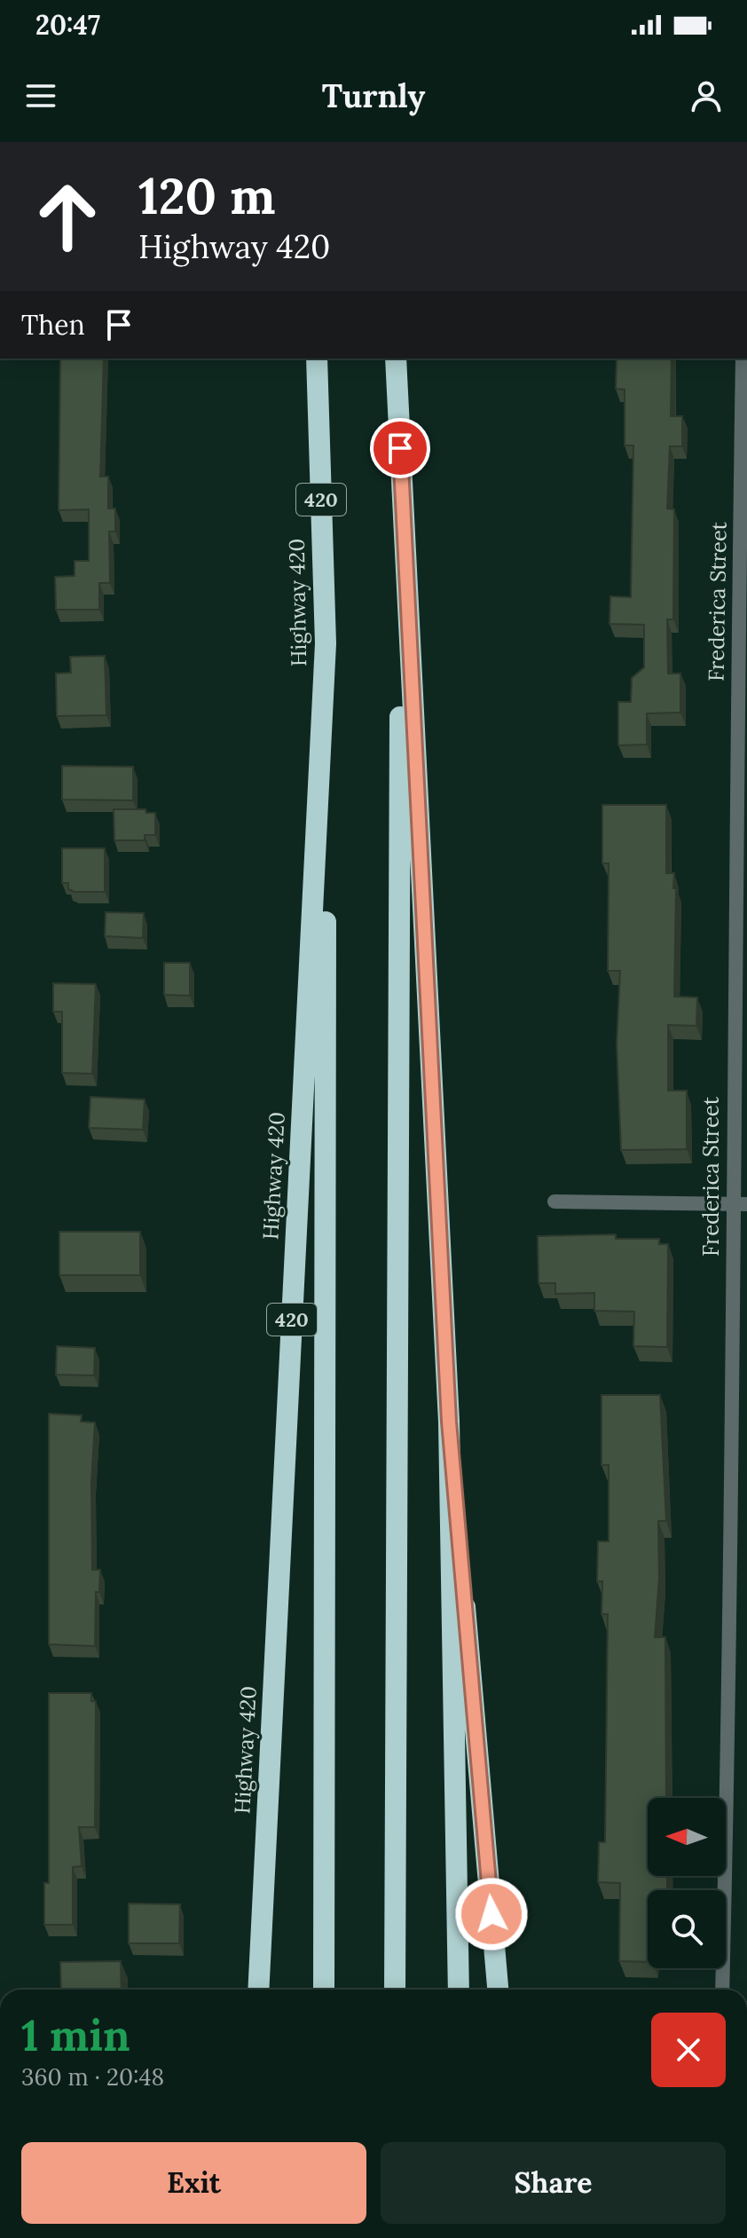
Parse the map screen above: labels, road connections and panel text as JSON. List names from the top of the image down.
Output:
{
  "streets": {
    "highway": ["420", "Highway 420"],
    "street": ["Frederica Street"]
  },
  "north": "left",
  "page": {
    "status": "20:47",
    "header": "Turnly",
    "turn": ["120 m", "Highway 420"],
    "then": "Then",
    "heading": ["1 min", "360 m · 20:48"],
    "buttons": ["Exit", "Share"]
  }
}
